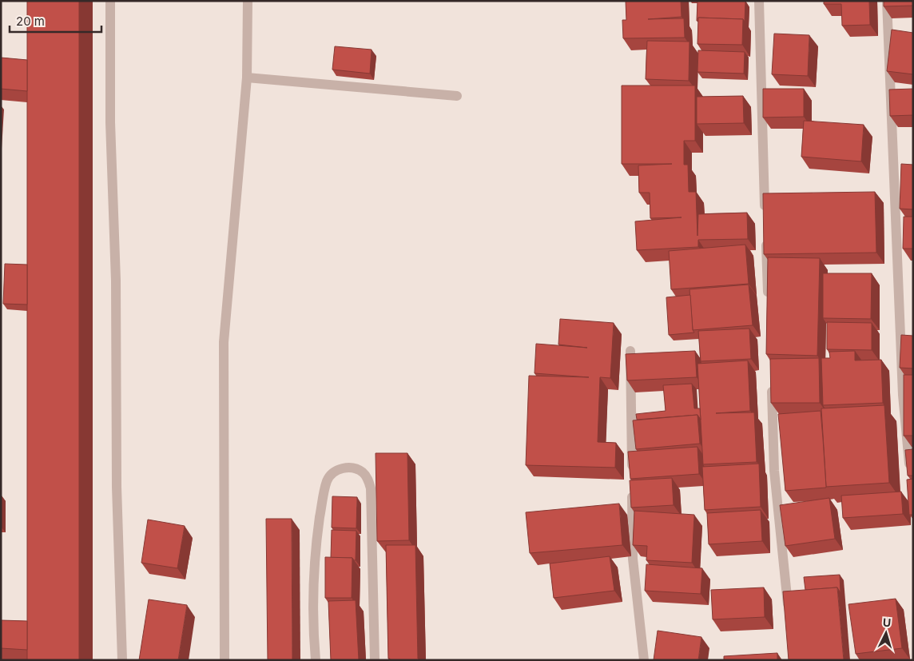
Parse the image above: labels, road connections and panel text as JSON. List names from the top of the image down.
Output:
{
  "scale_bar": "20 m",
  "north": "top"
}
